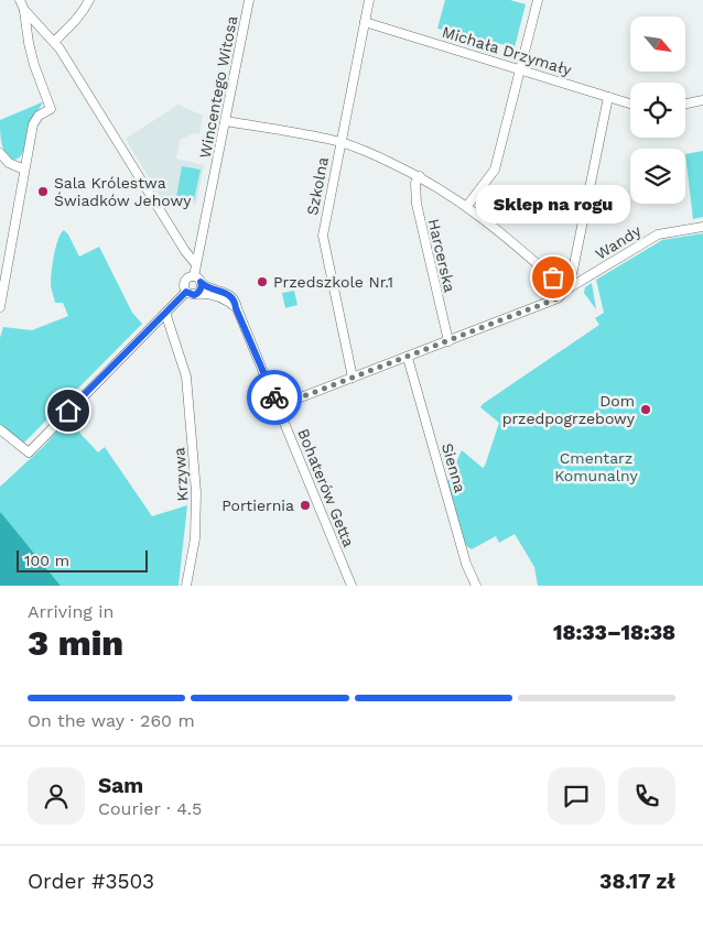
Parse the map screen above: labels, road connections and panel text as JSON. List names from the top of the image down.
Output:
{
  "streets": {
    "street": [
      "Michała Drzymały",
      "Wincentego Witosa",
      "Szkolna",
      "Wandy",
      "Harcerska",
      "Sienna",
      "Krzywa",
      "Bohaterów Getta"
    ]
  },
  "crossings": [
    ["Michała Drzymały", "Szkolna"],
    ["Wincentego Witosa", "Bohaterów Getta"],
    ["Szkolna", "Wandy"],
    ["Wandy", "Harcerska"],
    ["Wandy", "Sienna"],
    ["Wandy", "Bohaterów Getta"]
  ],
  "parks": ["Cmentarz Komunalny"],
  "places": [
    "Sala Królestwa Świadków Jehowy",
    "Sklep na rogu",
    "Przedszkole Nr.1",
    "Dom przedpogrzebowy",
    "Portiernia"
  ],
  "scale_bar": "100 m",
  "north": "bottom right",
  "page": {
    "bubble": "Sklep na rogu",
    "scale": "100 m",
    "heading": ["3 min", "Arriving in", "18:33–18:38"],
    "panel": [
      "Sam",
      "Courier · 4.5",
      "Order #3503",
      "38.17 zł"
    ],
    "bar": "On the way · 260 m"
  }
}
